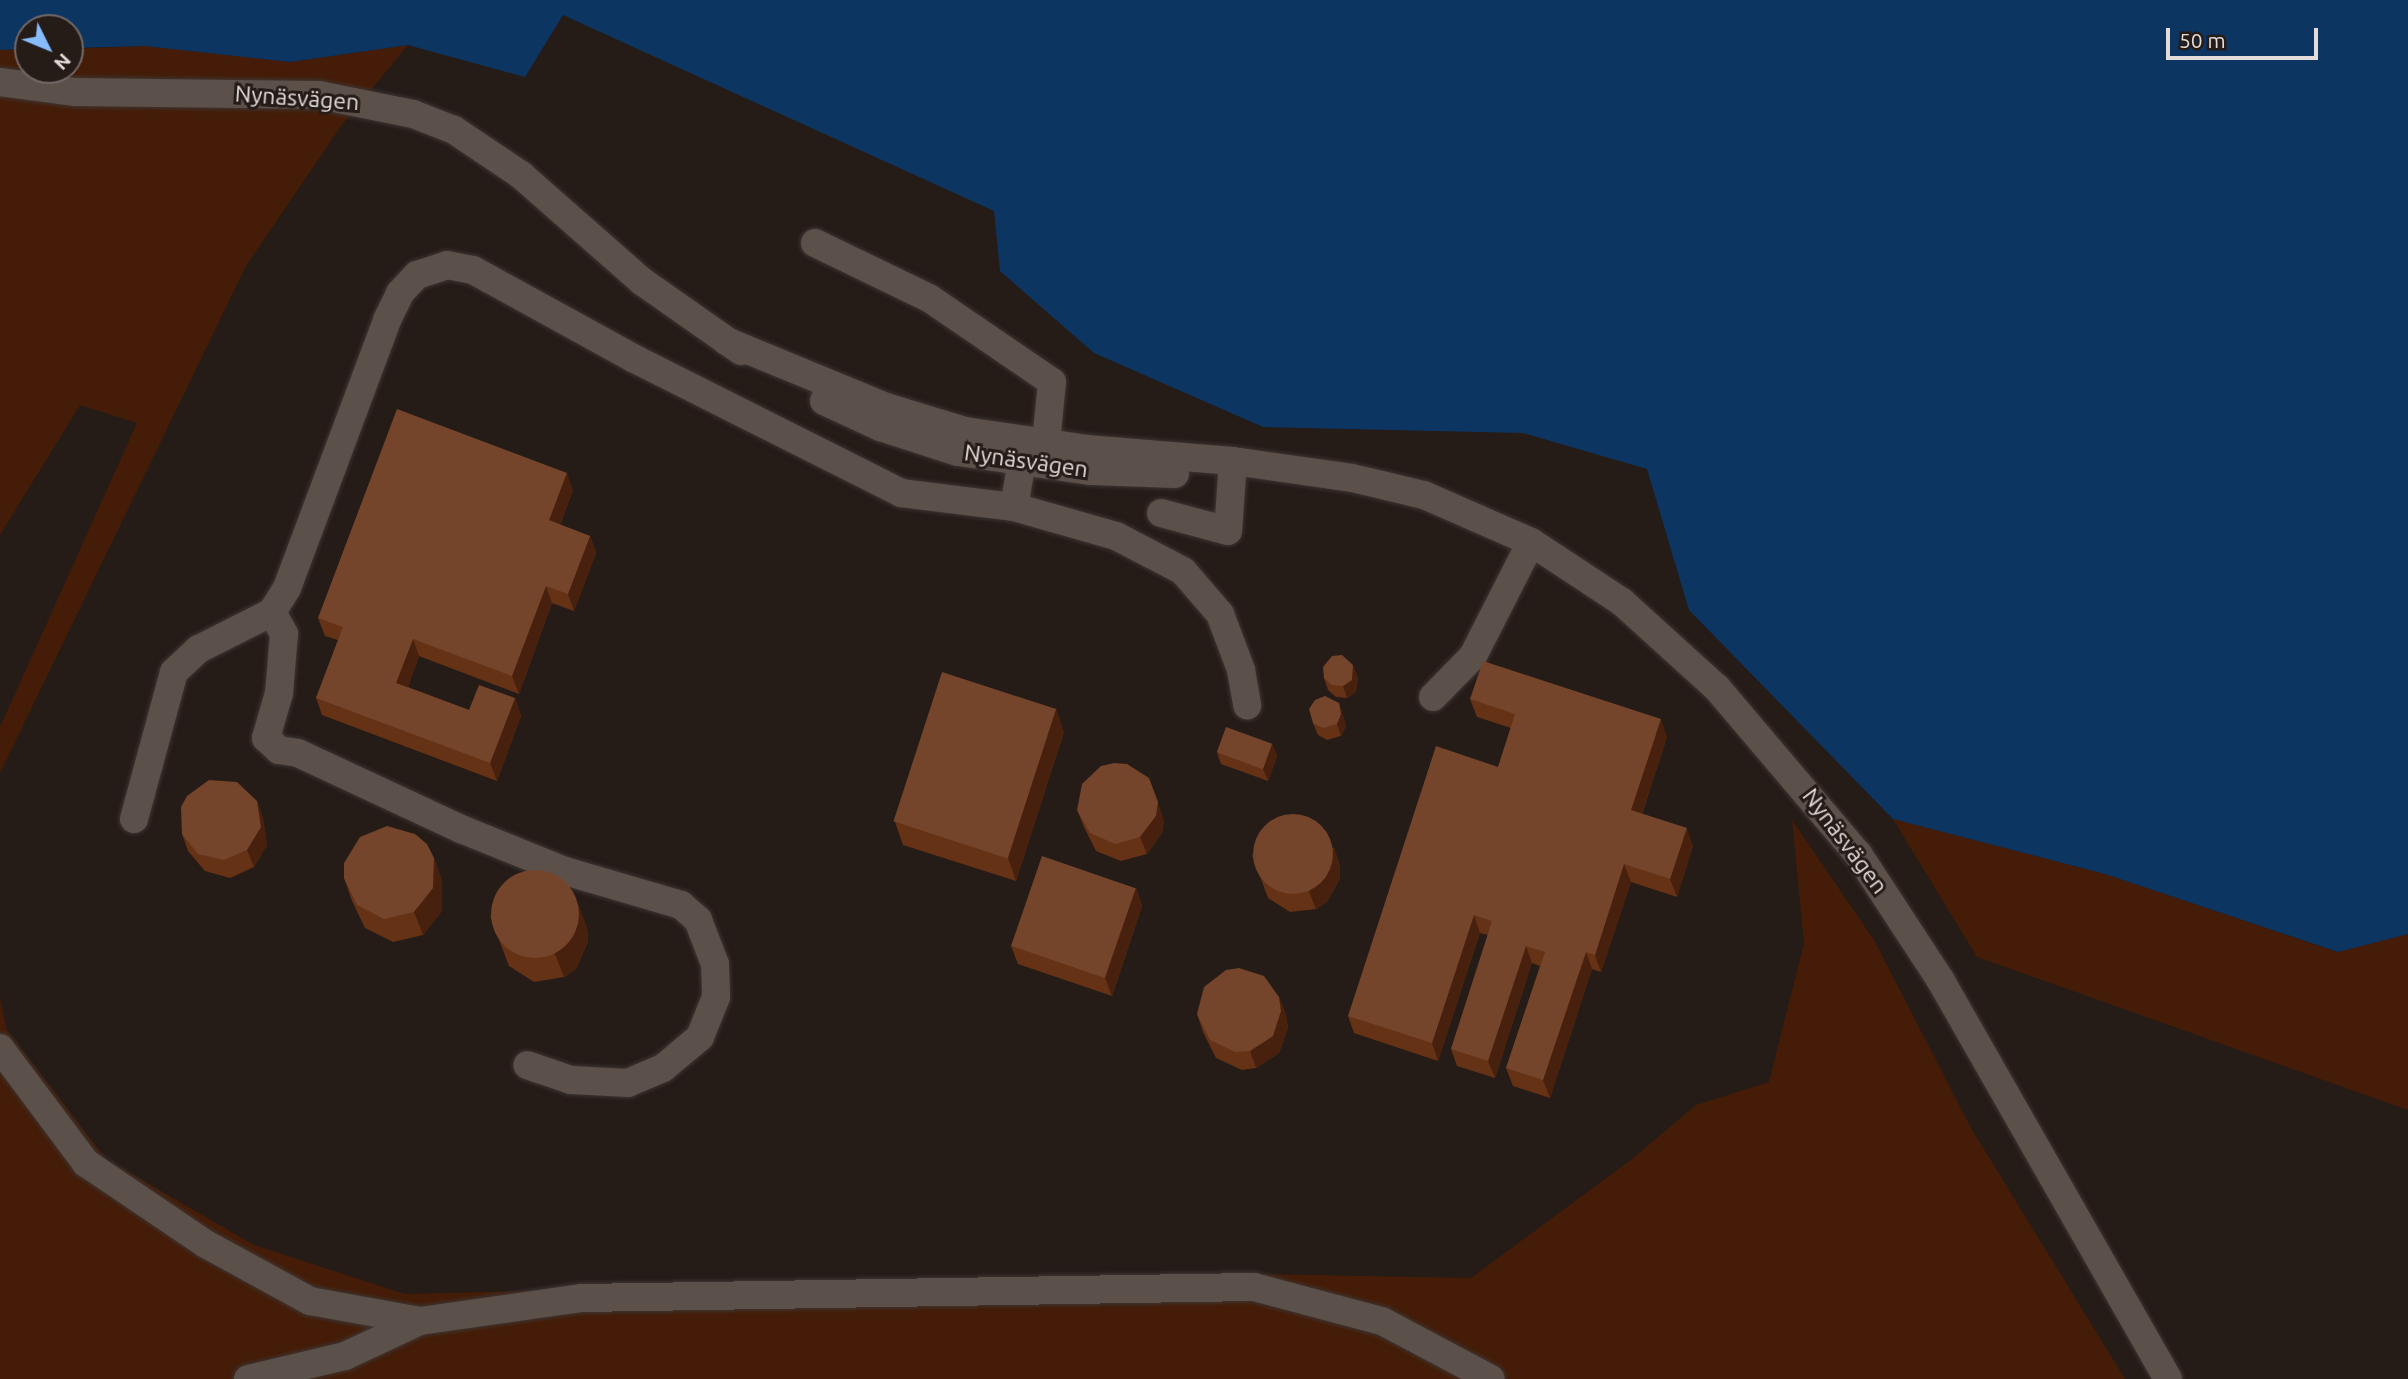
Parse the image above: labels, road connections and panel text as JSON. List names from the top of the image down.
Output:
{
  "streets": {
    "street": ["Nynäsvägen"]
  },
  "scale_bar": "50 m",
  "north": "bottom right"
}
